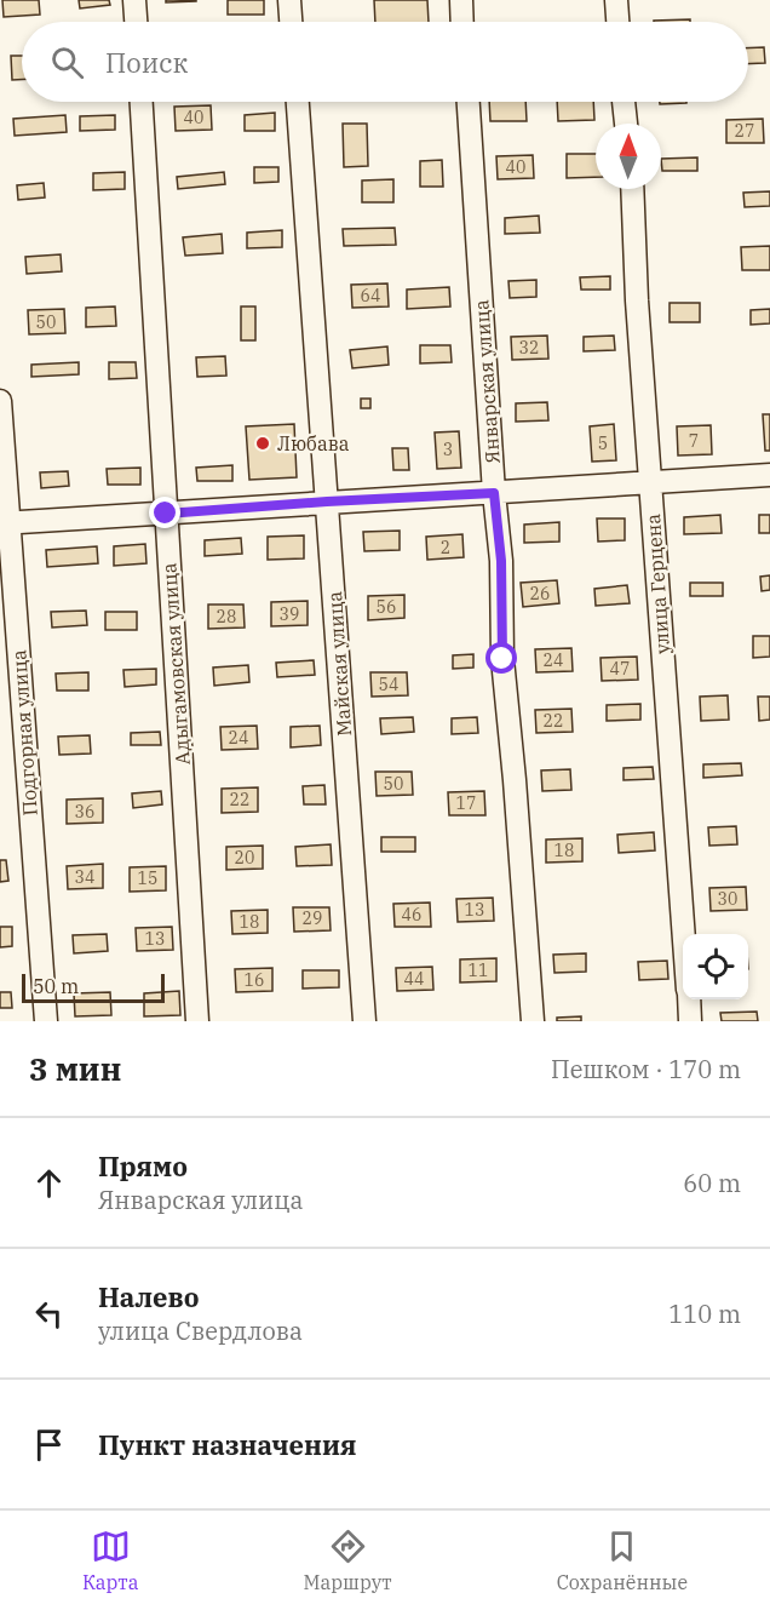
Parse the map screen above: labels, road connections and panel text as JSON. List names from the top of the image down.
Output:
{
  "streets": {
    "street": [
      "Январская улица",
      "улица Герцена",
      "Адыгамовская улица",
      "Майская улица",
      "Подгорная улица"
    ]
  },
  "places": ["Любава"],
  "house_numbers": [
    "40",
    "27",
    "40",
    "64",
    "50",
    "32",
    "7",
    "5",
    "3",
    "2",
    "26",
    "56",
    "39",
    "28",
    "24",
    "47",
    "54",
    "22",
    "24",
    "50",
    "22",
    "17",
    "36",
    "18",
    "20",
    "34",
    "15",
    "30",
    "13",
    "46",
    "29",
    "18",
    "13",
    "11",
    "44",
    "16"
  ],
  "scale_bar": "50 m",
  "north": "top",
  "page": {
    "search": "Поиск",
    "scale": "50 m",
    "heading": ["3 мин", "Пешком · 170 m"],
    "list": [
      ["Прямо", "Январская улица", "60 m"],
      ["Налево", "улица Свердлова", "110 m"],
      "Пункт назначения"
    ],
    "nav": ["Карта", "Маршрут", "Сохранённые"]
  }
}
